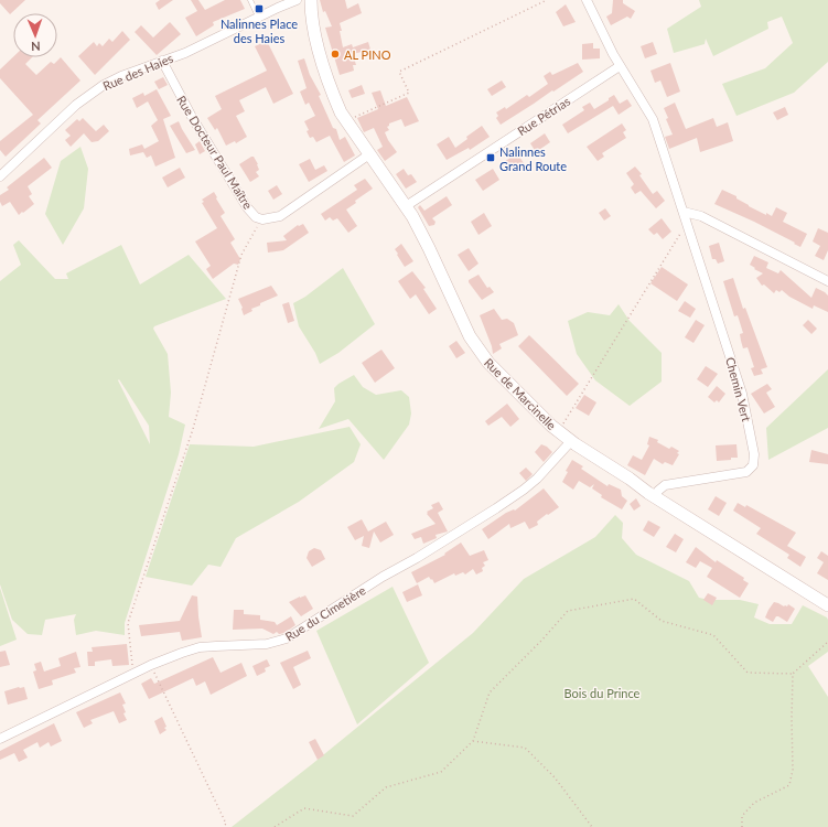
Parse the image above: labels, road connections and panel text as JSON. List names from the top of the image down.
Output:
{
  "streets": {
    "street": [
      "Rue des Haies",
      "Rue Pétrias",
      "Rue Docteur Paul Maître",
      "Chemin Vert",
      "Rue de Marcinelle",
      "Rue du Cimetière"
    ]
  },
  "crossings": [
    ["Rue des Haies", "Rue Docteur Paul Maître"],
    ["Rue Pétrias", "Chemin Vert"],
    ["Rue Pétrias", "Rue de Marcinelle"],
    ["Rue Docteur Paul Maître", "Rue de Marcinelle"],
    ["Chemin Vert", "Rue de Marcinelle"],
    ["Rue de Marcinelle", "Rue du Cimetière"]
  ],
  "parks": ["Bois du Prince"],
  "places": {
    "transit": ["Nalinnes Place des Haies", "Nalinnes Grand Route"],
    "other": ["AL PINO"]
  },
  "north": "bottom"
}
